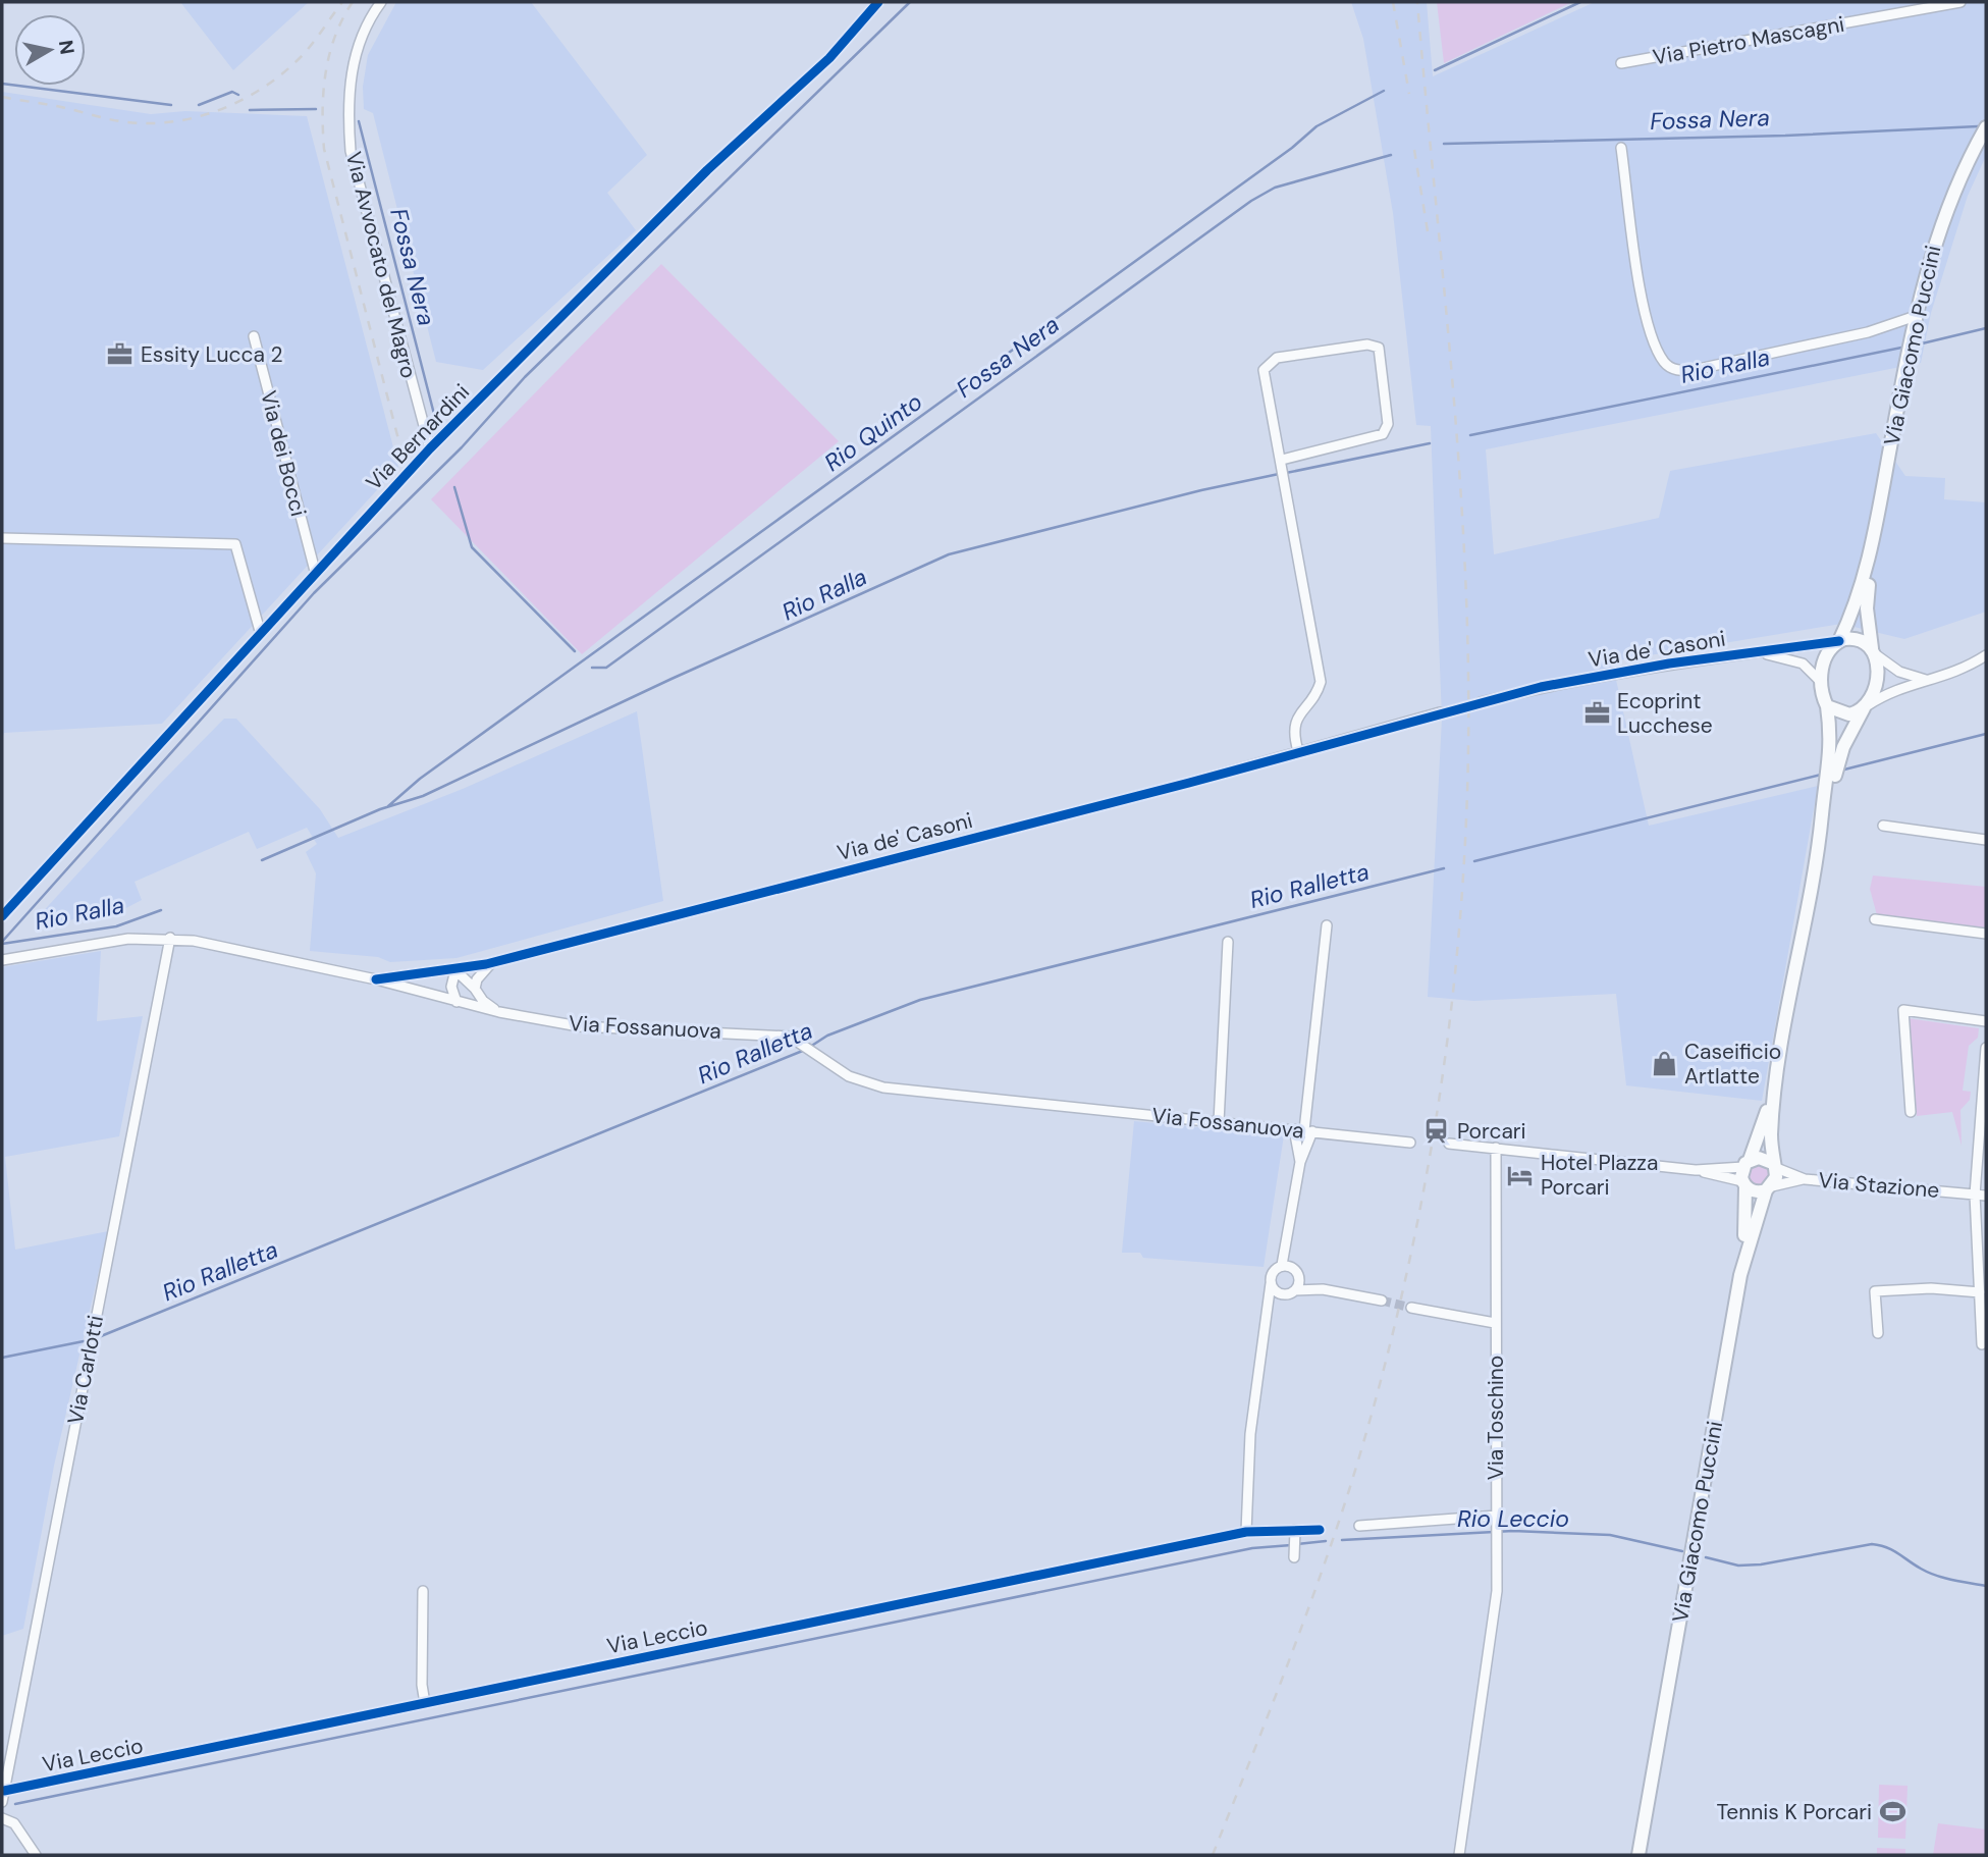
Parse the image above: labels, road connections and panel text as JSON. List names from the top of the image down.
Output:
{
  "streets": {
    "main road": ["Via Giacomo Puccini"],
    "street": [
      "Via Pietro Mascagni",
      "Via Avvocato del Magro",
      "Via Bernardini",
      "Via dei Bocci",
      "Via de' Casoni",
      "Via Fossanuova",
      "Via Stazione",
      "Via Carlotti",
      "Via Toschino",
      "Via Leccio"
    ]
  },
  "crossings": [
    ["Via Avvocato del Magro", "Via Bernardini"],
    ["Via Giacomo Puccini", "Via de' Casoni"],
    ["Via Giacomo Puccini", "Via Stazione"],
    ["Via Bernardini", "Via dei Bocci"],
    ["Via de' Casoni", "Via Fossanuova"],
    ["Via Fossanuova", "Via Carlotti"],
    ["Via Carlotti", "Via Leccio"]
  ],
  "water": [
    "Fossa Nera",
    "Rio Ralla",
    "Rio Quinto",
    "Rio Ralletta",
    "Rio Leccio"
  ],
  "places": {
    "office": ["Essity Lucca 2", "Ecoprint Lucchese"],
    "shop": ["Caseificio Artlatte"],
    "station": ["Porcari"],
    "hotel": ["Hotel Plazza Porcari"],
    "sports": ["Tennis K Porcari"]
  },
  "north": "right"
}
